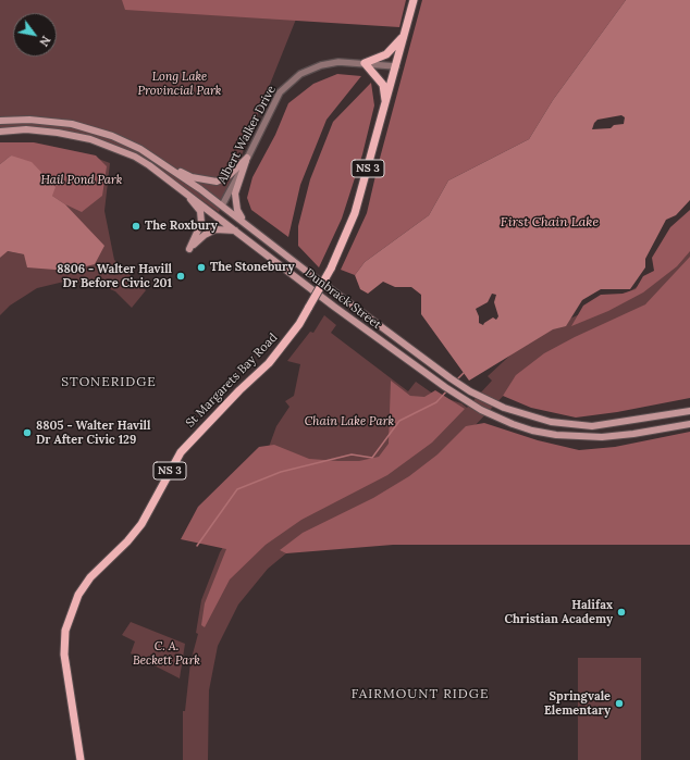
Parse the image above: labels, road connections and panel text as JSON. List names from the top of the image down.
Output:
{
  "streets": {
    "main road": ["NS 3", "Dunbrack Street", "St Margarets Bay Road"],
    "street": ["Albert Walker Drive"]
  },
  "crossings": [
    ["Albert Walker Drive", "Dunbrack Street"],
    ["Albert Walker Drive", "St Margarets Bay Road"]
  ],
  "districts": ["STONERIDGE", "FAIRMOUNT RIDGE"],
  "water": ["First Chain Lake"],
  "parks": [
    "Long Lake Provincial Park",
    "Hail Pond Park",
    "Chain Lake Park",
    "C. A. Beckett Park"
  ],
  "places": [
    "The Roxbury",
    "The Stonebury",
    "8806 - Walter Havill Dr Before Civic 201",
    "8805 - Walter Havill Dr After Civic 129",
    "Halifax Christian Academy",
    "Springvale Elementary"
  ],
  "north": "bottom right"
}
